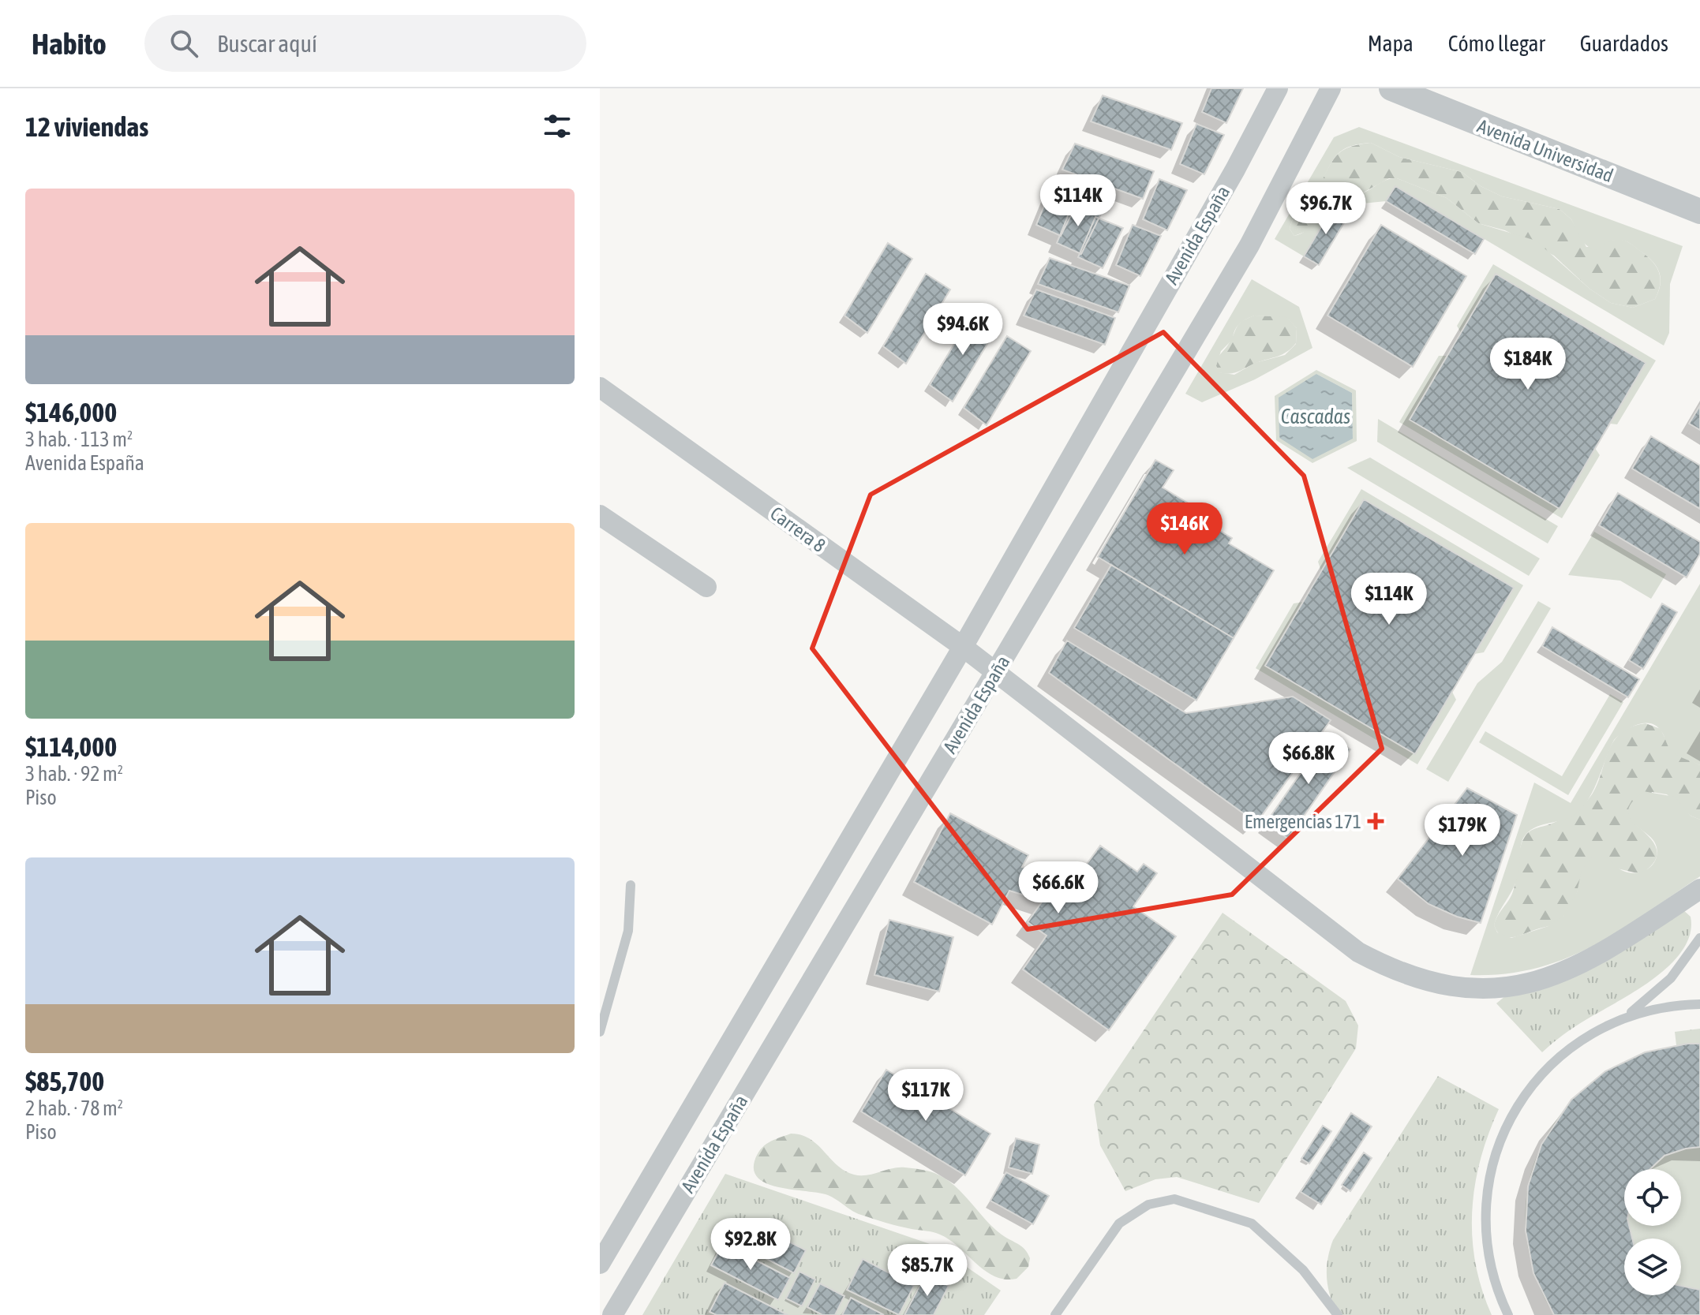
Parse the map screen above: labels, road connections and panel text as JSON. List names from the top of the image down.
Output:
{
  "streets": {
    "street": ["Avenida Universidad", "Avenida España", "Carrera 8"]
  },
  "crossings": [
    ["Avenida España", "Carrera 8"]
  ],
  "water": ["Cascadas"],
  "places": {
    "health": ["Emergencias 171"]
  },
  "page": {
    "header": "Habito",
    "search": "Buscar aquí",
    "nav": ["Mapa", "Cómo llegar", "Guardados"],
    "heading": "12 viviendas",
    "list": [
      {
        "name": "$146,000",
        "note": "3 hab. · 113 m² · Avenida España"
      },
      {
        "name": "$114,000",
        "note": "3 hab. · 92 m² · Piso"
      },
      {
        "name": "$85,700",
        "note": "2 hab. · 78 m² · Piso"
      }
    ],
    "price": [
      "$114K",
      "$96.7K",
      "$94.6K",
      "$184K",
      "$146K",
      "$114K",
      "$66.8K",
      "$179K",
      "$66.6K",
      "$117K",
      "$92.8K",
      "$85.7K"
    ]
  }
}
